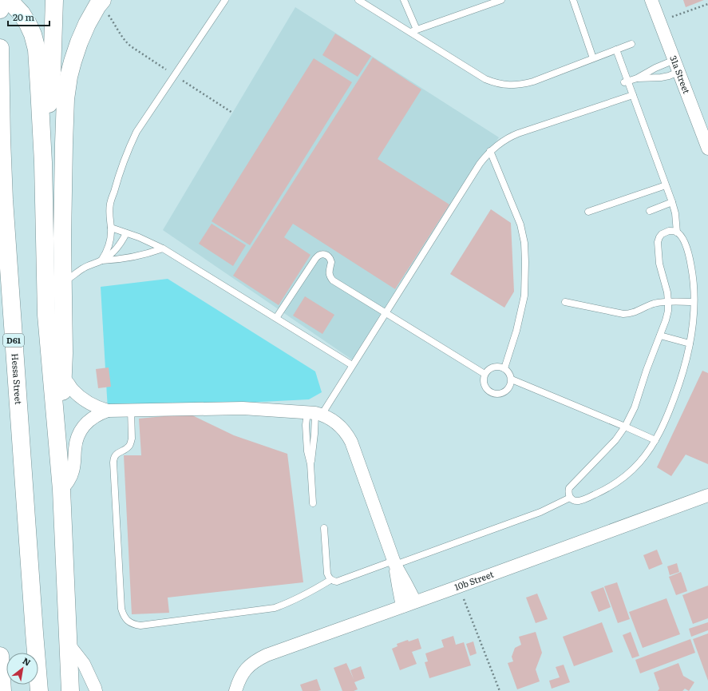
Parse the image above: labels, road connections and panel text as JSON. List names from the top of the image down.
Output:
{
  "streets": {
    "main road": ["D61", "Hessa Street"],
    "street": ["31a Street", "10b Street"]
  },
  "scale_bar": "20 m",
  "north": "top right"
}
